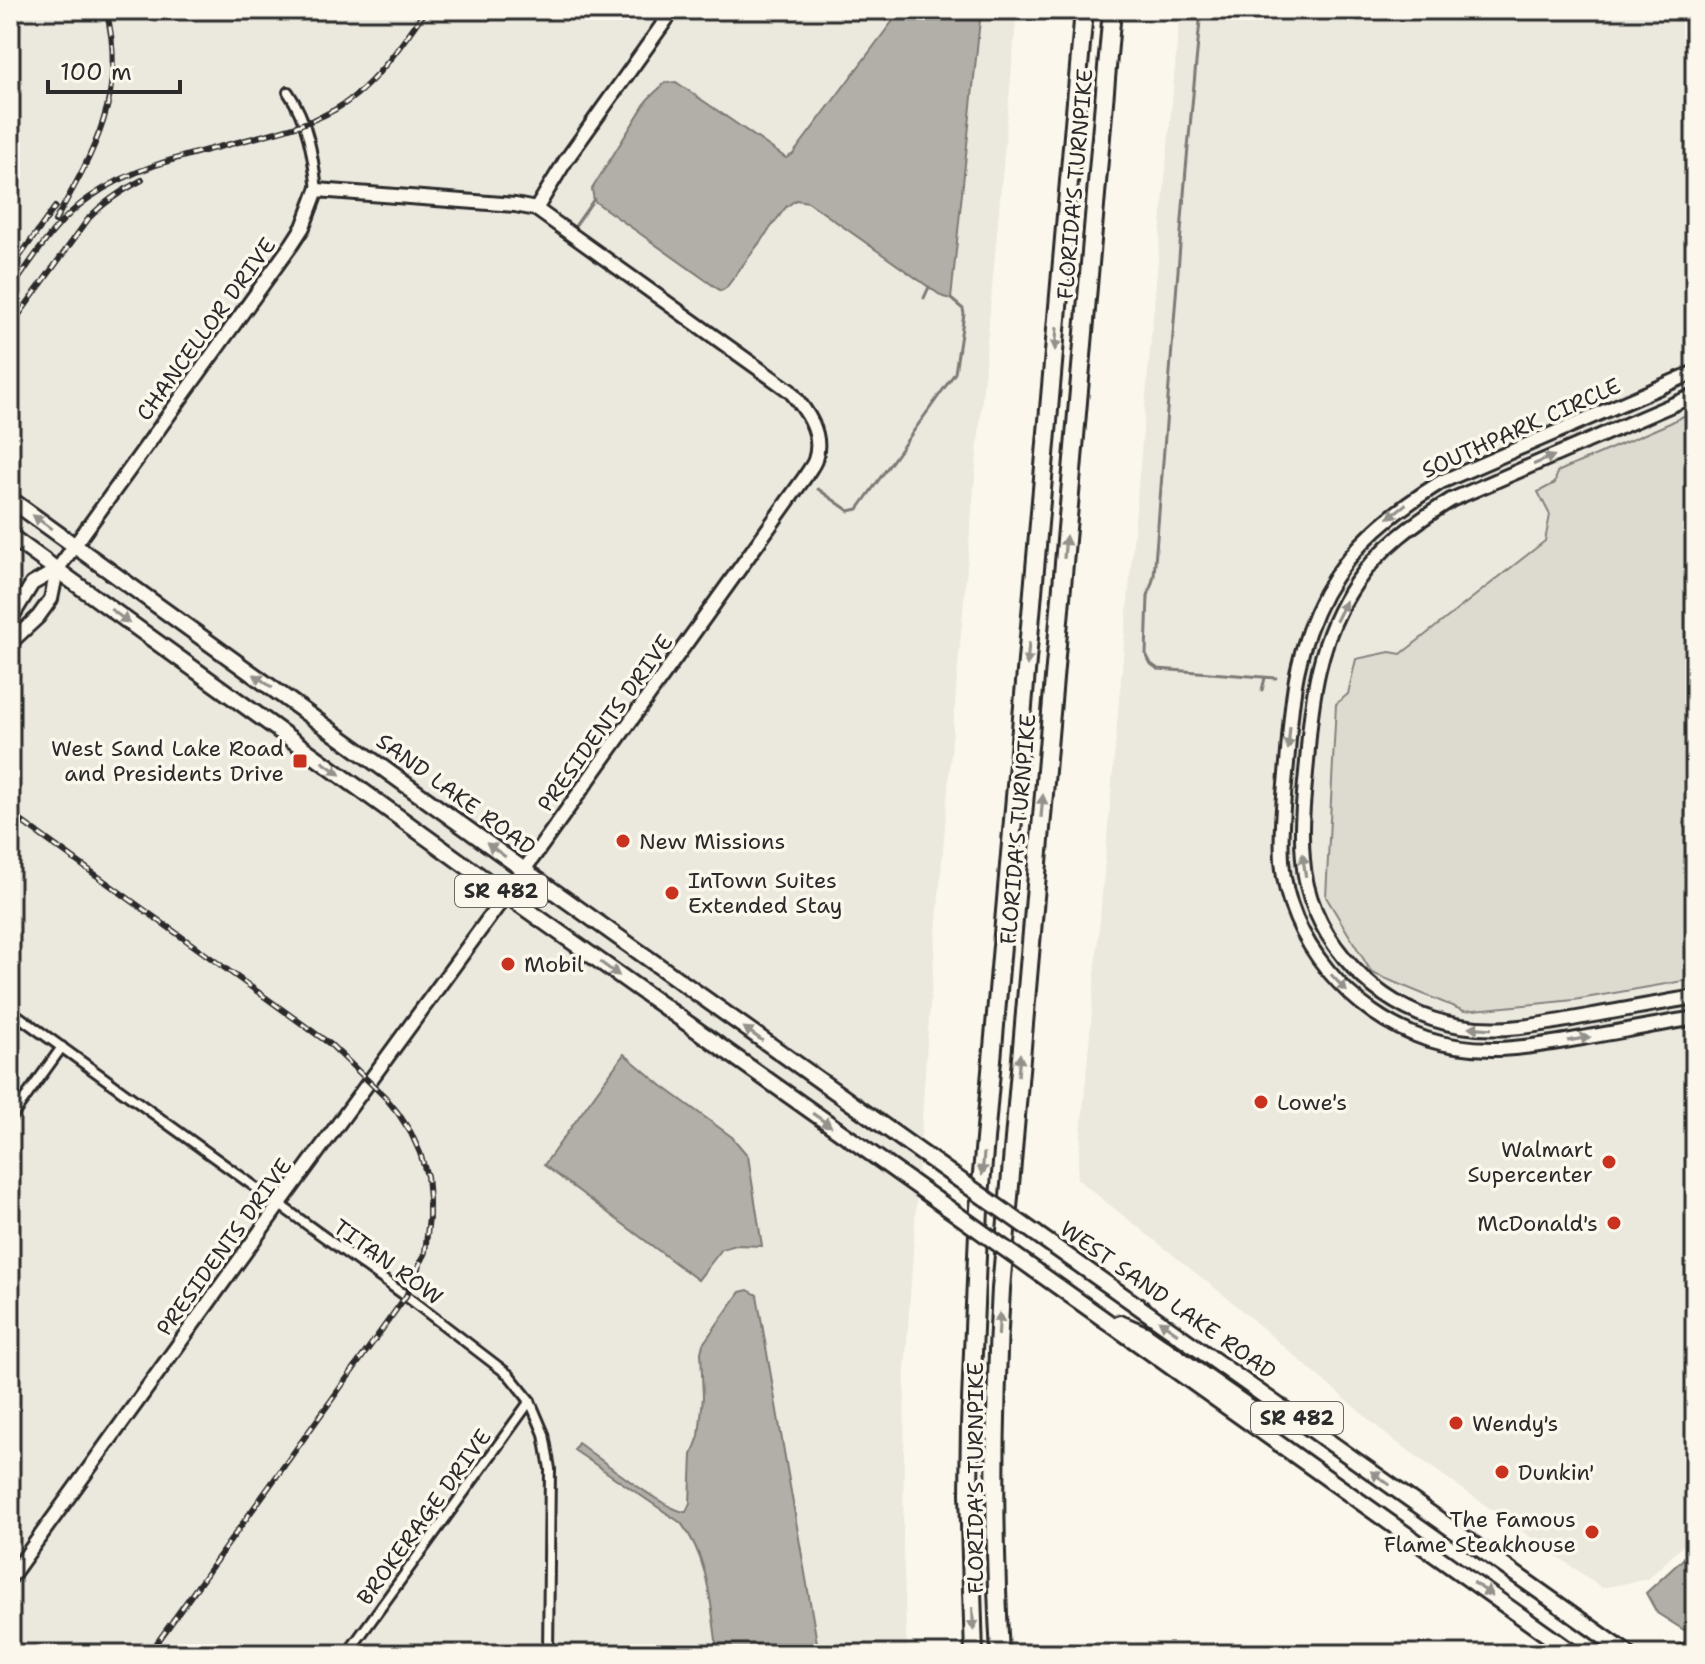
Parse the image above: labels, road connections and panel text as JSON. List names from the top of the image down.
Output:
{
  "streets": {
    "highway": ["FLORIDA'S TURNPIKE"],
    "main road": ["SAND LAKE ROAD", "SR 482", "WEST SAND LAKE ROAD"],
    "street": [
      "CHANCELLOR DRIVE",
      "SOUTHPARK CIRCLE",
      "PRESIDENTS DRIVE",
      "TITAN ROW",
      "BROKERAGE DRIVE"
    ]
  },
  "crossings": [
    ["CHANCELLOR DRIVE", "PRESIDENTS DRIVE"],
    ["CHANCELLOR DRIVE", "SAND LAKE ROAD"],
    ["CHANCELLOR DRIVE", "SR 482"],
    ["PRESIDENTS DRIVE", "SAND LAKE ROAD"],
    ["PRESIDENTS DRIVE", "SR 482"],
    ["PRESIDENTS DRIVE", "TITAN ROW"],
    ["SAND LAKE ROAD", "WEST SAND LAKE ROAD"],
    ["TITAN ROW", "BROKERAGE DRIVE"]
  ],
  "places": {
    "transit": ["West Sand Lake Road and Presidents Drive"],
    "other": [
      "New Missions",
      "InTown Suites Extended Stay",
      "Mobil",
      "Lowe's",
      "Walmart Supercenter",
      "McDonald's",
      "Wendy's",
      "Dunkin'",
      "The Famous Flame Steakhouse"
    ]
  },
  "scale_bar": "100 m"
}
